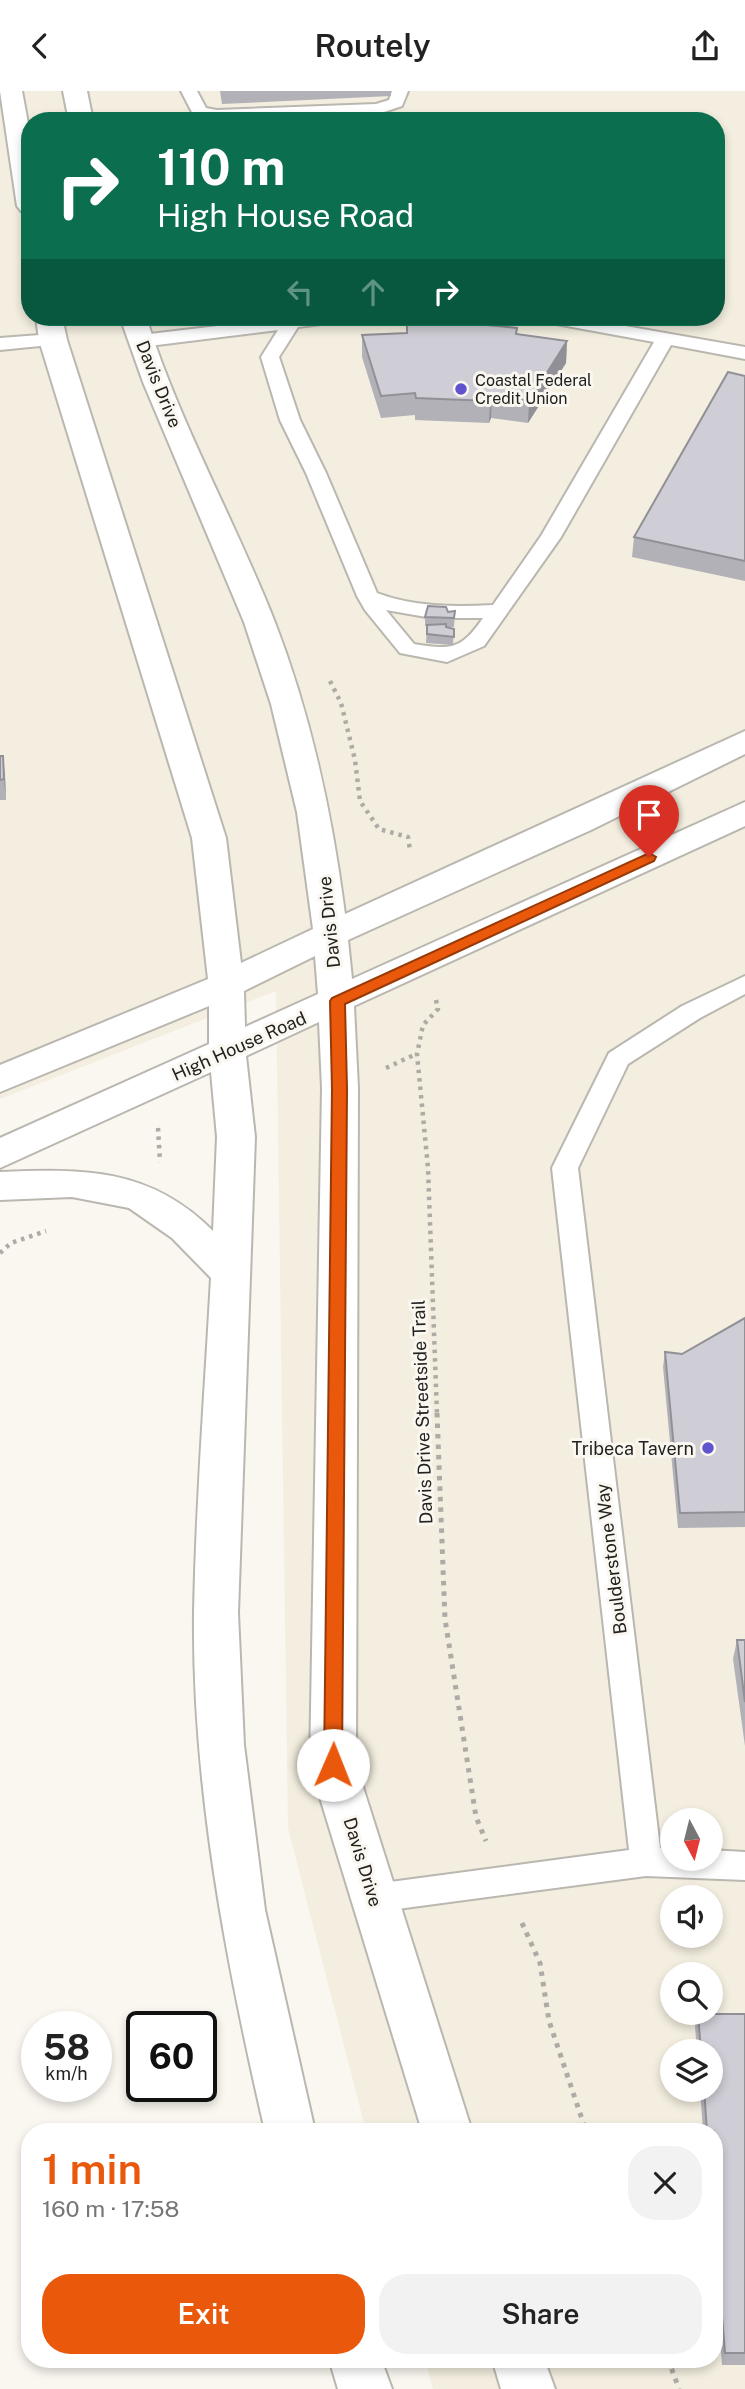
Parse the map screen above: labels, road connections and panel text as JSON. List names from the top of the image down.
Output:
{
  "streets": {
    "main road": ["Davis Drive", "High House Road"],
    "lane": ["Boulderstone Way"],
    "path": ["Davis Drive Streetside Trail"]
  },
  "crossings": [
    ["Davis Drive", "High House Road"]
  ],
  "places": ["Coastal Federal Credit Union", "Tribeca Tavern"],
  "north": "bottom",
  "page": {
    "header": "Routely",
    "turn": ["110 m", "High House Road"],
    "speed": "58 km/h",
    "limit": "60",
    "heading": ["1 min", "160 m · 17:58"],
    "buttons": ["Exit", "Share"]
  }
}
